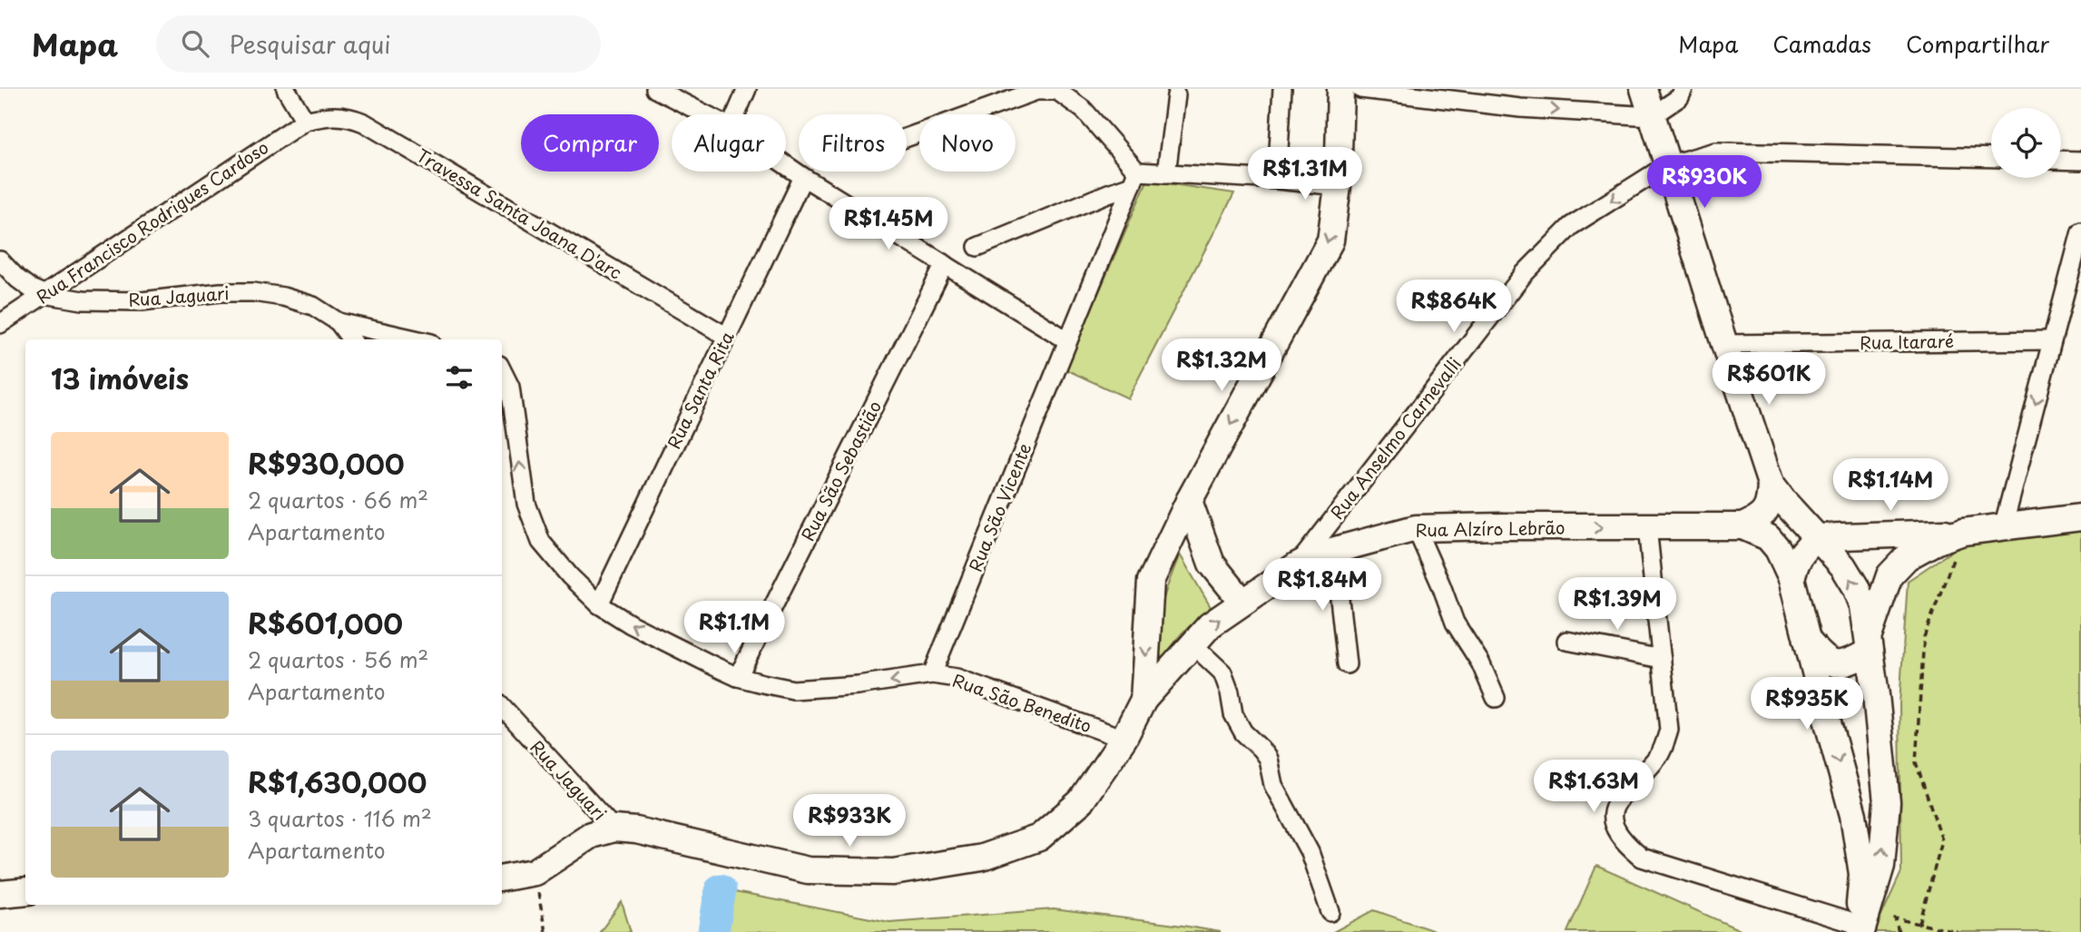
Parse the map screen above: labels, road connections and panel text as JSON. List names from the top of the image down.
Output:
{
  "streets": {
    "main road": ["Rua Alzíro Lebrão"],
    "street": [
      "Travessa Santa Joana D'arc",
      "Rua Francisco Rodrigues Cardoso",
      "Rua Jaguari",
      "Rua Itararé",
      "Rua Santa Rita",
      "Rua Anselmo Carnevalli",
      "Rua São Sebastião",
      "Rua São Vicente",
      "Rua São Benedito"
    ]
  },
  "crossings": [
    ["Travessa Santa Joana D'arc", "Rua Francisco Rodrigues Cardoso"],
    ["Travessa Santa Joana D'arc", "Rua Santa Rita"],
    ["Rua Francisco Rodrigues Cardoso", "Rua Jaguari"],
    ["Rua Santa Rita", "Rua São Benedito"],
    ["Rua Anselmo Carnevalli", "Rua Alzíro Lebrão"],
    ["Rua São Sebastião", "Rua São Benedito"],
    ["Rua São Vicente", "Rua São Benedito"]
  ],
  "one_way": ["Rua Anselmo Carnevalli", "Rua Alzíro Lebrão", "Rua São Benedito"],
  "page": {
    "header": "Mapa",
    "search": "Pesquisar aqui",
    "nav": ["Mapa", "Camadas", "Compartilhar"],
    "chip": [
      "Comprar",
      "Alugar",
      "Filtros",
      "Novo"
    ],
    "price": [
      "R$1.31M",
      "R$930K",
      "R$1.45M",
      "R$864K",
      "R$1.32M",
      "R$601K",
      "R$1.14M",
      "R$1.84M",
      "R$1.39M",
      "R$1.1M",
      "R$935K",
      "R$1.63M",
      "R$933K"
    ],
    "heading": "13 imóveis",
    "list": [
      {
        "name": "R$930,000",
        "note": "2 quartos · 66 m² · Apartamento"
      },
      {
        "name": "R$601,000",
        "note": "2 quartos · 56 m² · Apartamento"
      },
      {
        "name": "R$1,630,000",
        "note": "3 quartos · 116 m² · Apartamento"
      }
    ]
  }
}
